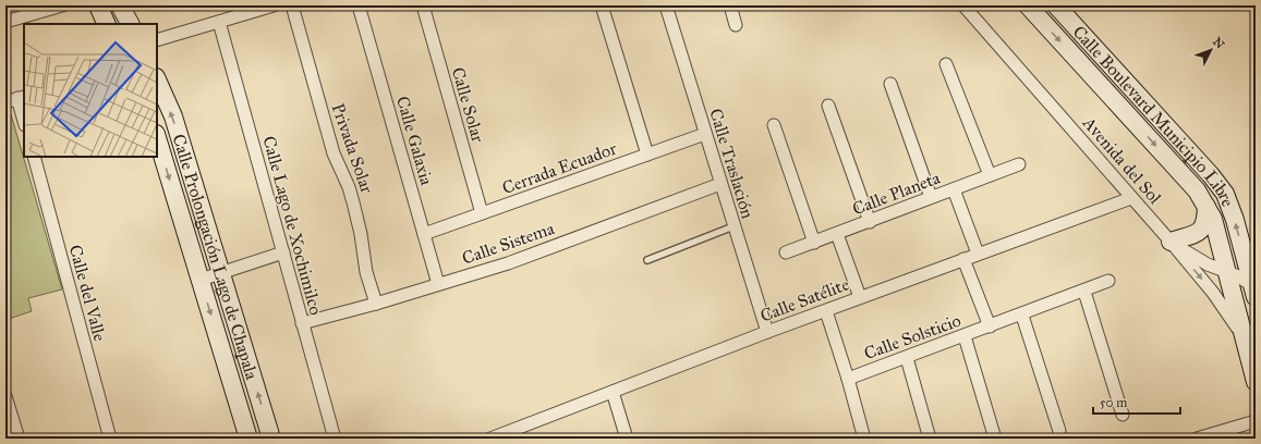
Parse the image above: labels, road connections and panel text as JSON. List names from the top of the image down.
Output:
{
  "streets": {
    "main road": ["Calle Boulevard Municipio Libre", "Calle Prolongación Lago de Chapala"],
    "street": [
      "Calle Solar",
      "Calle Galaxia",
      "Privada Solar",
      "Avenida del Sol",
      "Calle Traslación",
      "Cerrada Ecuador",
      "Calle Planeta",
      "Calle Lago de Xochimilco",
      "Calle Sistema",
      "Calle del Valle",
      "Calle Satélite",
      "Calle Solsticio"
    ]
  },
  "crossings": [
    ["Calle Solar", "Cerrada Ecuador"],
    ["Calle Boulevard Municipio Libre", "Avenida del Sol"],
    ["Calle Galaxia", "Cerrada Ecuador"],
    ["Calle Galaxia", "Calle Sistema"],
    ["Privada Solar", "Calle Sistema"],
    ["Avenida del Sol", "Calle Satélite"],
    ["Calle Traslación", "Cerrada Ecuador"],
    ["Calle Traslación", "Calle Sistema"],
    ["Calle Traslación", "Calle Satélite"],
    ["Calle Lago de Xochimilco", "Calle Sistema"],
    ["Calle Satélite", "Calle Solsticio"]
  ],
  "scale_bar": "50 m",
  "north": "top right"
}
